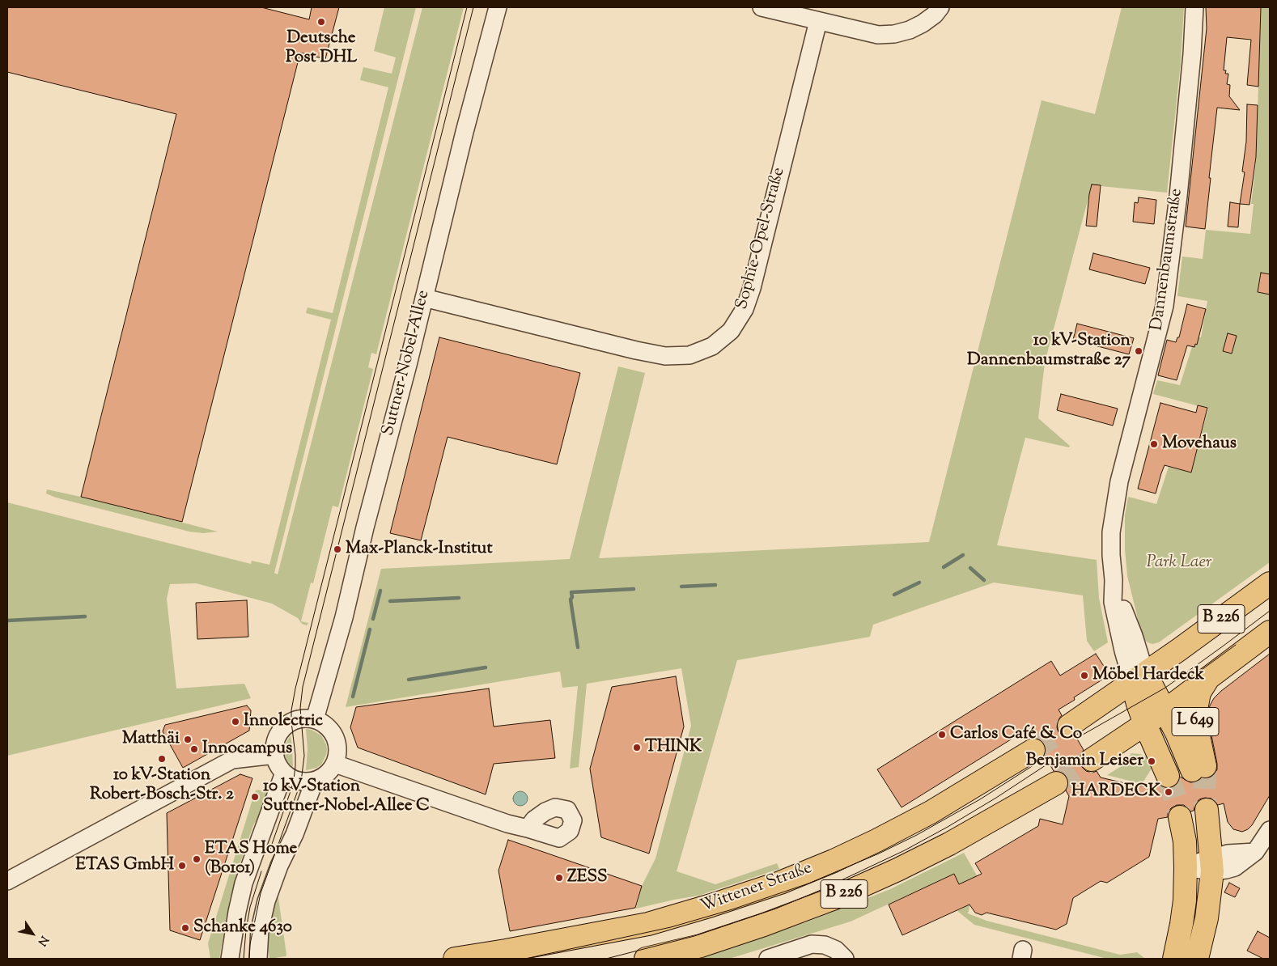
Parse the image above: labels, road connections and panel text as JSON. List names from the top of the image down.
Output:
{
  "streets": {
    "main road": ["B 226", "L 649", "Wittener Straße"],
    "street": ["Sophie-Opel-Straße", "Dannenbaumstraße", "Suttner-Nobel-Allee"]
  },
  "crossings": [
    ["Sophie-Opel-Straße", "Suttner-Nobel-Allee"],
    ["Dannenbaumstraße", "B 226"],
    ["Dannenbaumstraße", "L 649"],
    ["B 226", "L 649"]
  ],
  "parks": ["Park Laer"],
  "places": [
    "Deutsche Post DHL",
    "10 kV-Station Dannenbaumstraße 27",
    "Movehaus",
    "Max-Planck-Institut",
    "Möbel Hardeck",
    "Innolectric",
    "Carlos Café & Co",
    "Matthäi",
    "THINK",
    "Innocampus",
    "10 kV-Station Robert-Bosch-Str. 2",
    "Benjamin Leiser",
    "HARDECK",
    "10 kV-Station Suttner-Nobel-Allee C",
    "ETAS Home (Bo101)",
    "ETAS GmbH",
    "ZESS",
    "Schanke 4630"
  ],
  "north": "bottom right"
}
